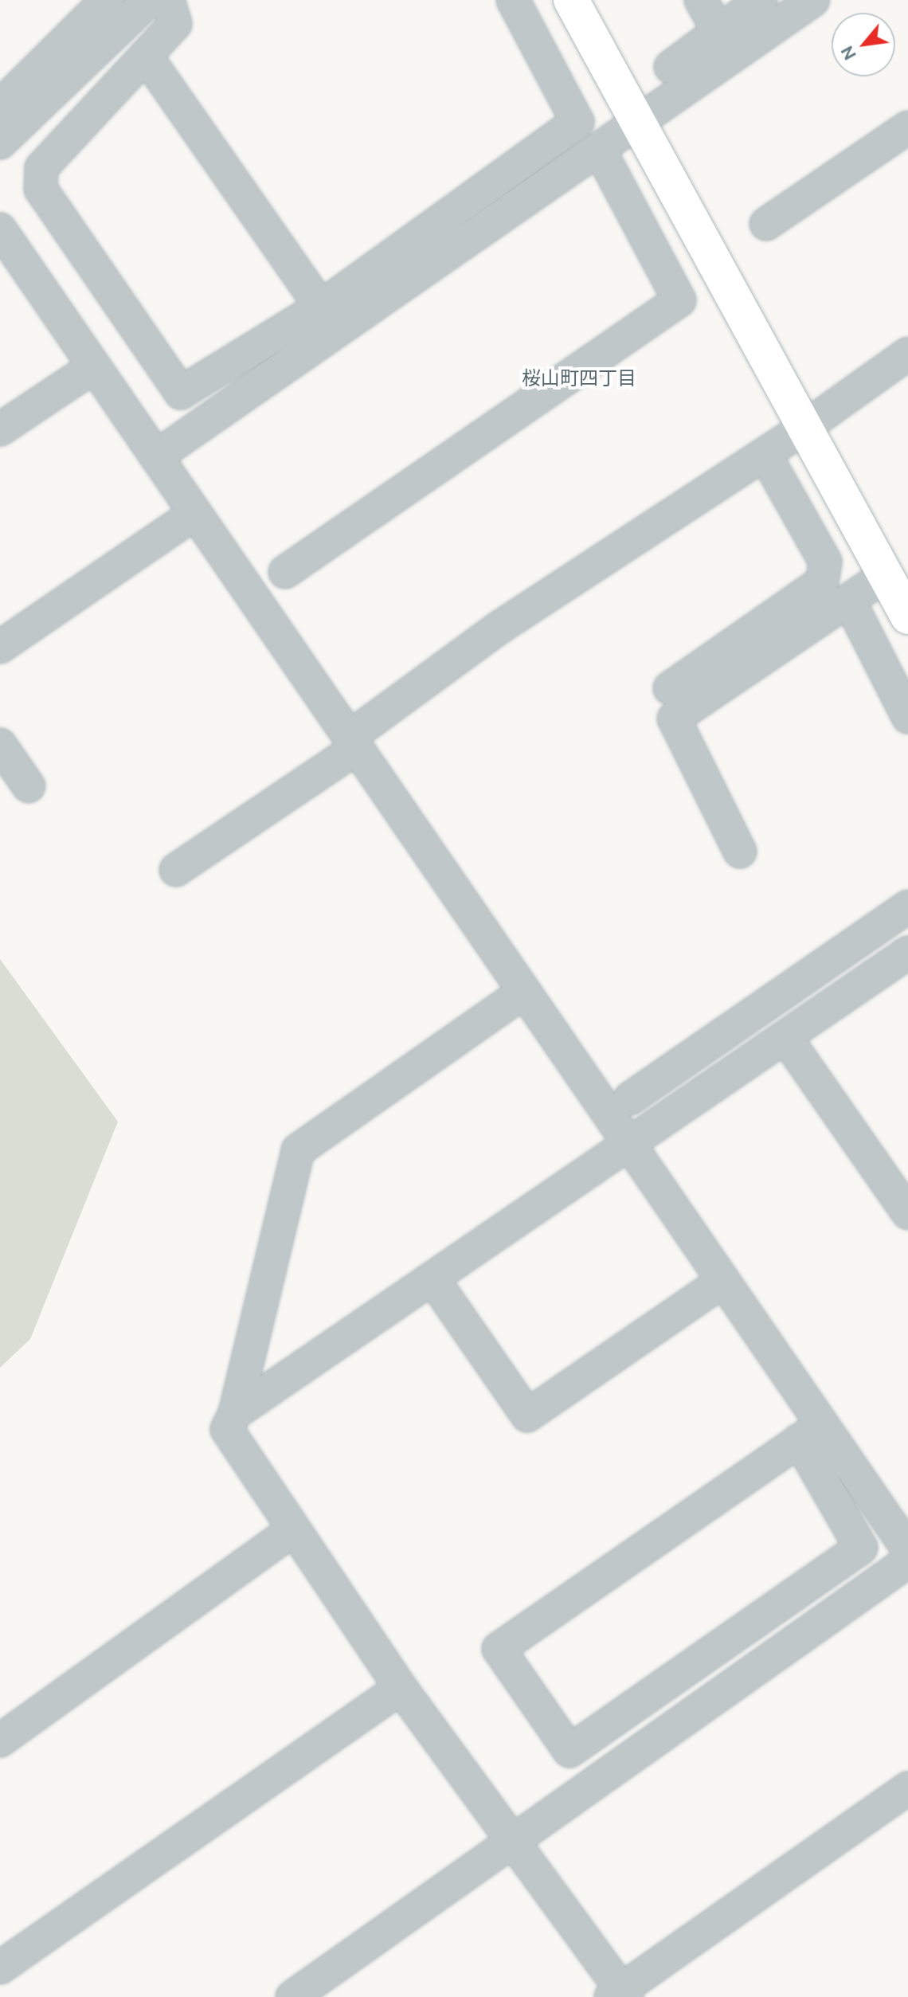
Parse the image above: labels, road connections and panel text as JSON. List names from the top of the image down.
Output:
{
  "districts": ["桜山町四丁目"],
  "north": "bottom left"
}
